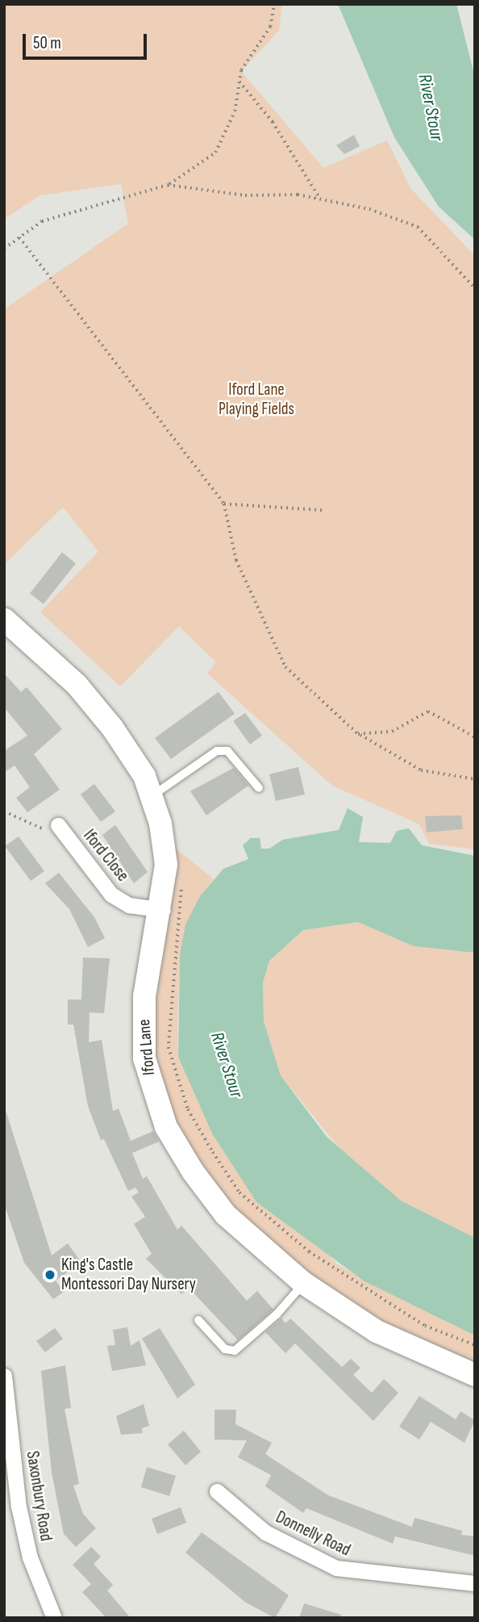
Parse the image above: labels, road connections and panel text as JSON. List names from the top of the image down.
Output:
{
  "streets": {
    "street": [
      "Iford Close",
      "Iford Lane",
      "Saxonbury Road",
      "Donnelly Road"
    ]
  },
  "crossings": [
    ["Iford Close", "Iford Lane"]
  ],
  "water": ["River Stour"],
  "parks": ["Iford Lane Playing Fields"],
  "places": ["King's Castle Montessori Day Nursery"],
  "scale_bar": "50 m"
}
